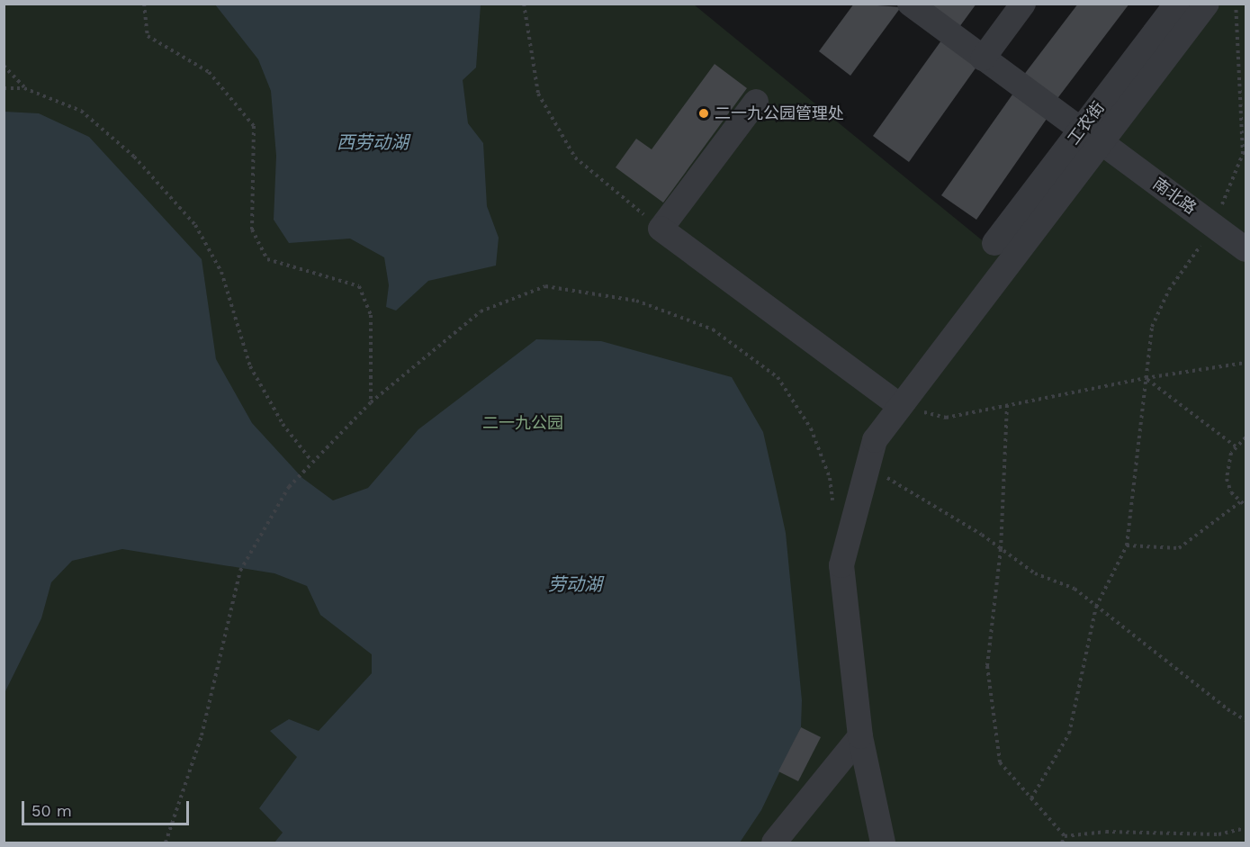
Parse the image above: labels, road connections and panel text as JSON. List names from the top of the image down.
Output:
{
  "streets": {
    "street": ["工农街", "南北路"]
  },
  "water": ["西劳动湖", "劳动湖"],
  "parks": ["二一九公园"],
  "places": ["二一九公园管理处"],
  "scale_bar": "50 m"
}
